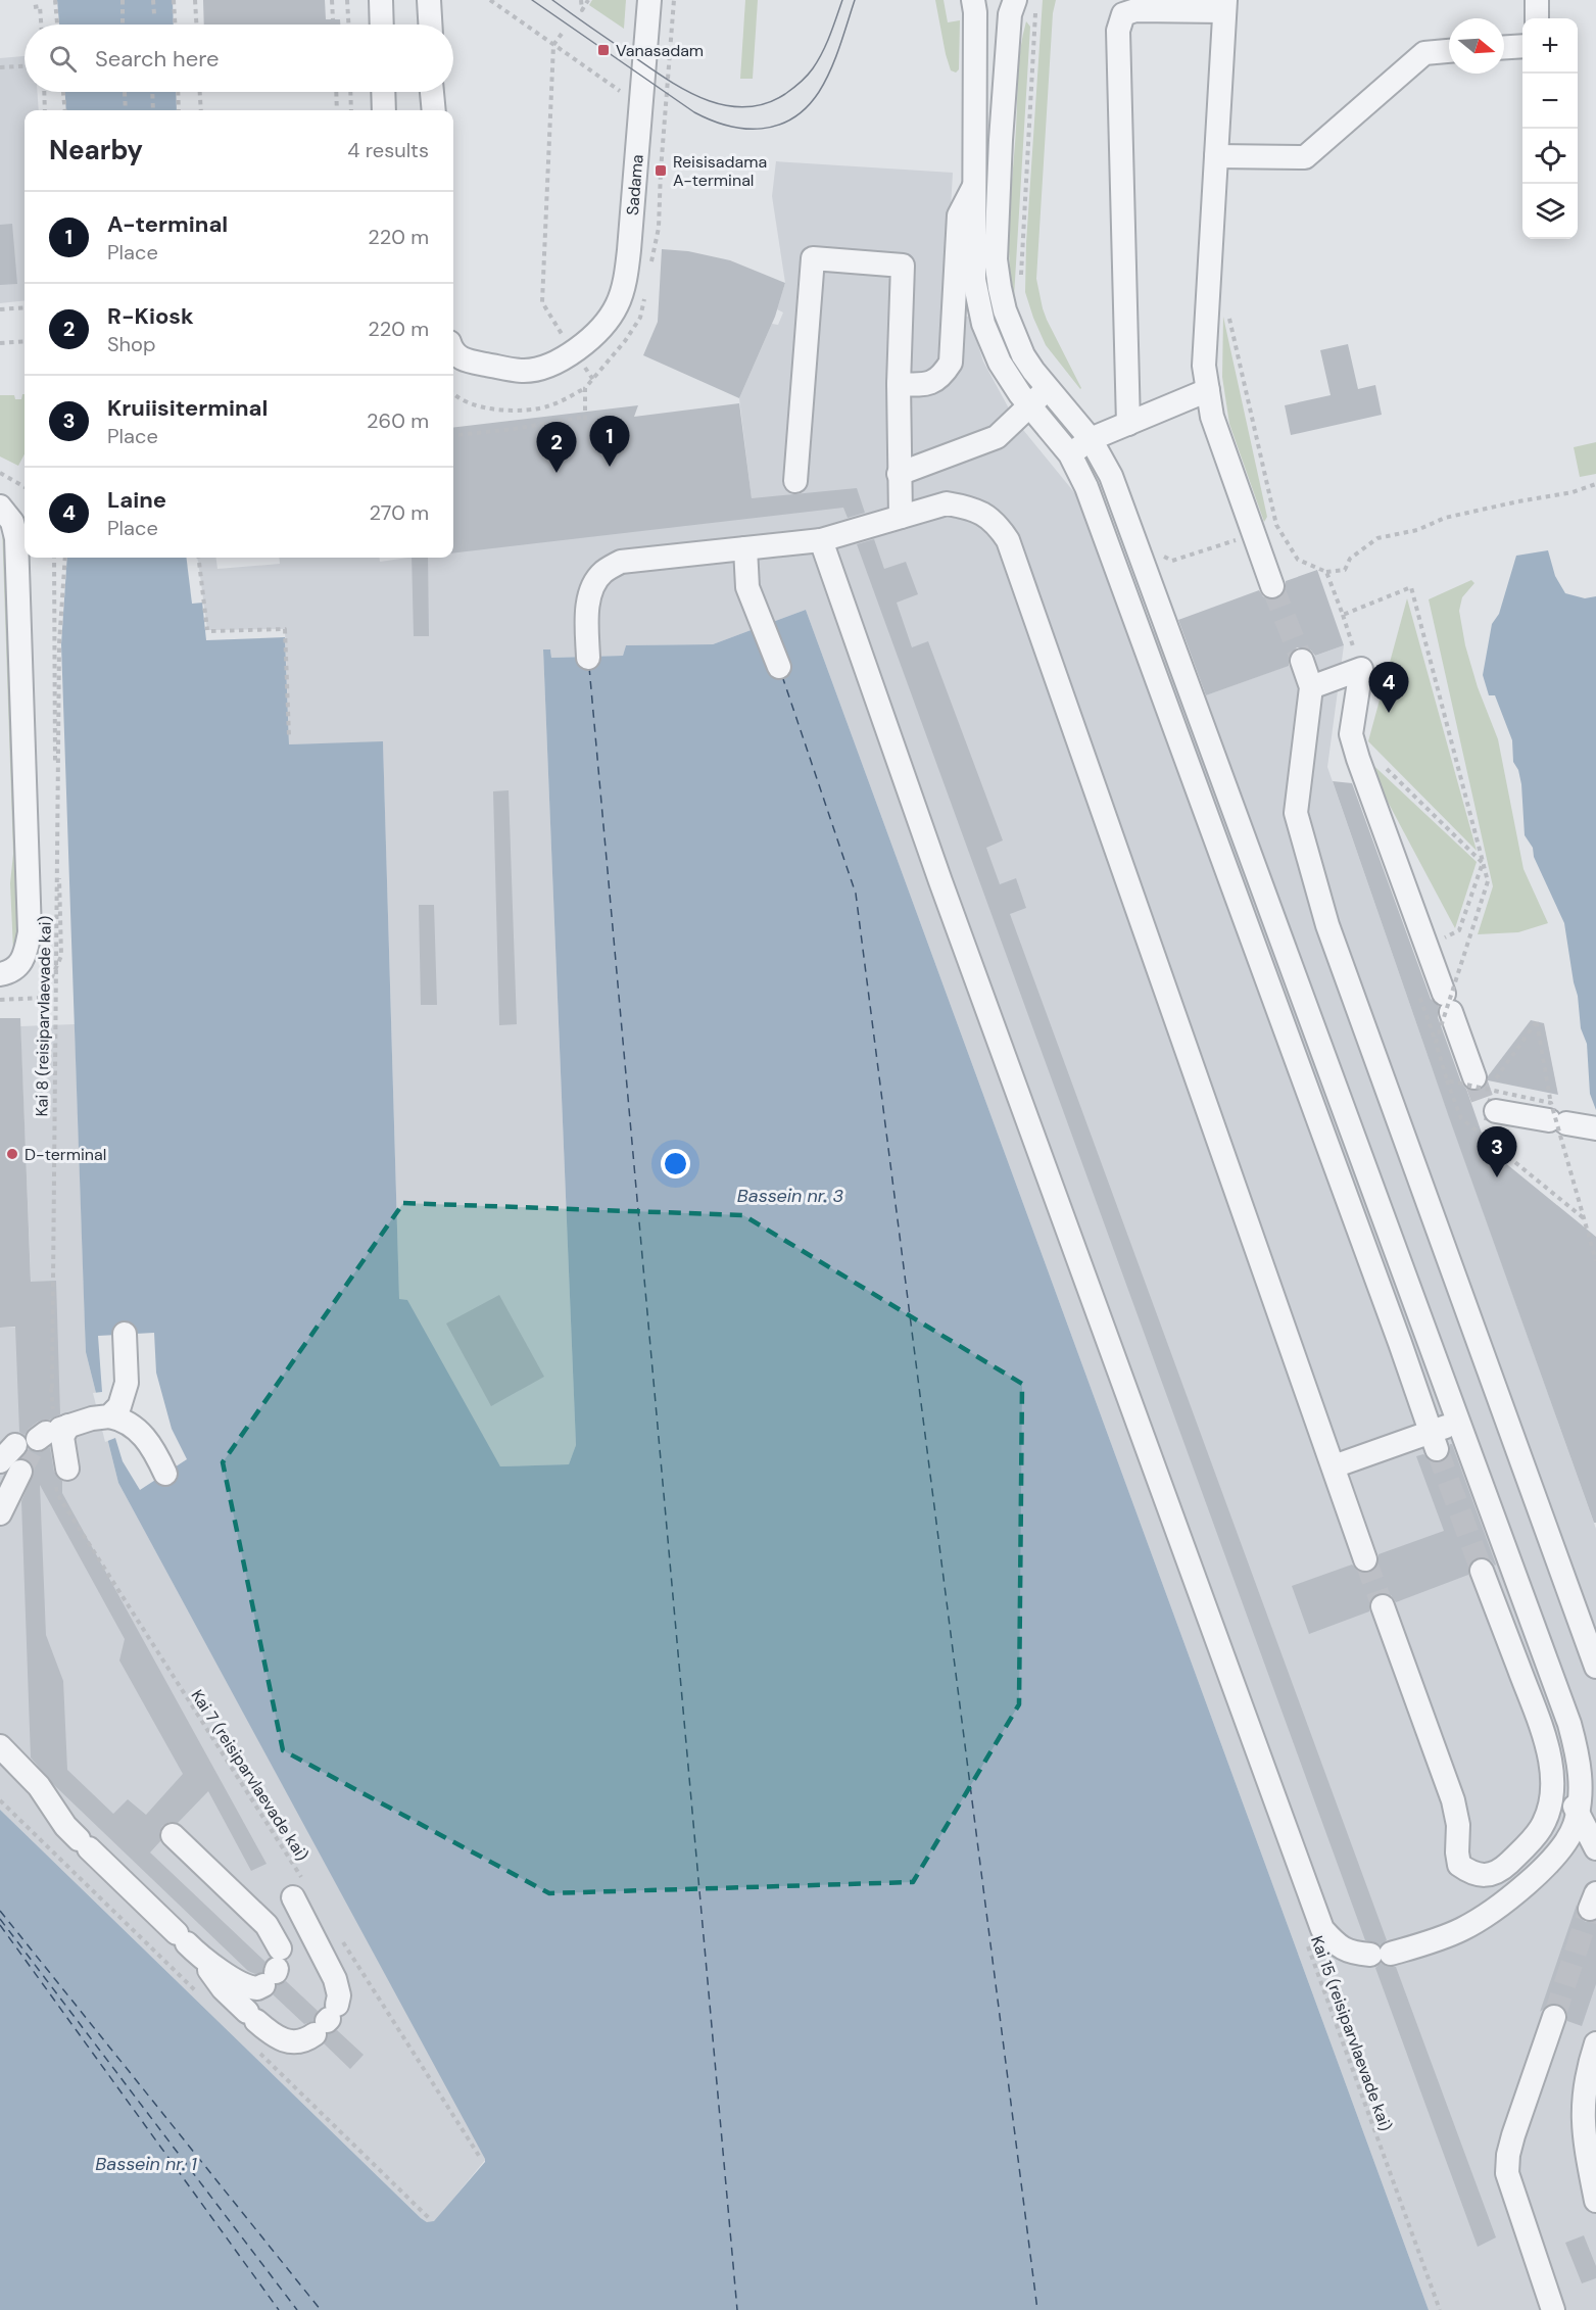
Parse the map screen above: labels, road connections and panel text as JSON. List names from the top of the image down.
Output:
{
  "streets": {
    "street": ["Sadama"],
    "path": ["Kai 8 (reisiparvlaevade kai)", "Kai 7 (reisiparvlaevade kai)", "Kai 15 (reisiparvlaevade kai)"]
  },
  "water": ["Bassein nr. 3", "Bassein nr. 1"],
  "places": {
    "transit": ["Vanasadam", "Reisisadama A-terminal"],
    "other": ["D-terminal"]
  },
  "north": "right",
  "page": {
    "map_buttons": ["+", "−"],
    "search": "Search here",
    "heading": ["Nearby", "4 results"],
    "list": [
      {
        "mark": "1",
        "name": "A-terminal",
        "note": "Place",
        "value": "220 m"
      },
      {
        "mark": "2",
        "name": "R-Kiosk",
        "note": "Shop",
        "value": "220 m"
      },
      {
        "mark": "3",
        "name": "Kruiisiterminal",
        "note": "Place",
        "value": "260 m"
      },
      {
        "mark": "4",
        "name": "Laine",
        "note": "Place",
        "value": "270 m"
      }
    ],
    "pins": [
      "1",
      "2",
      "4",
      "3"
    ]
  }
}
